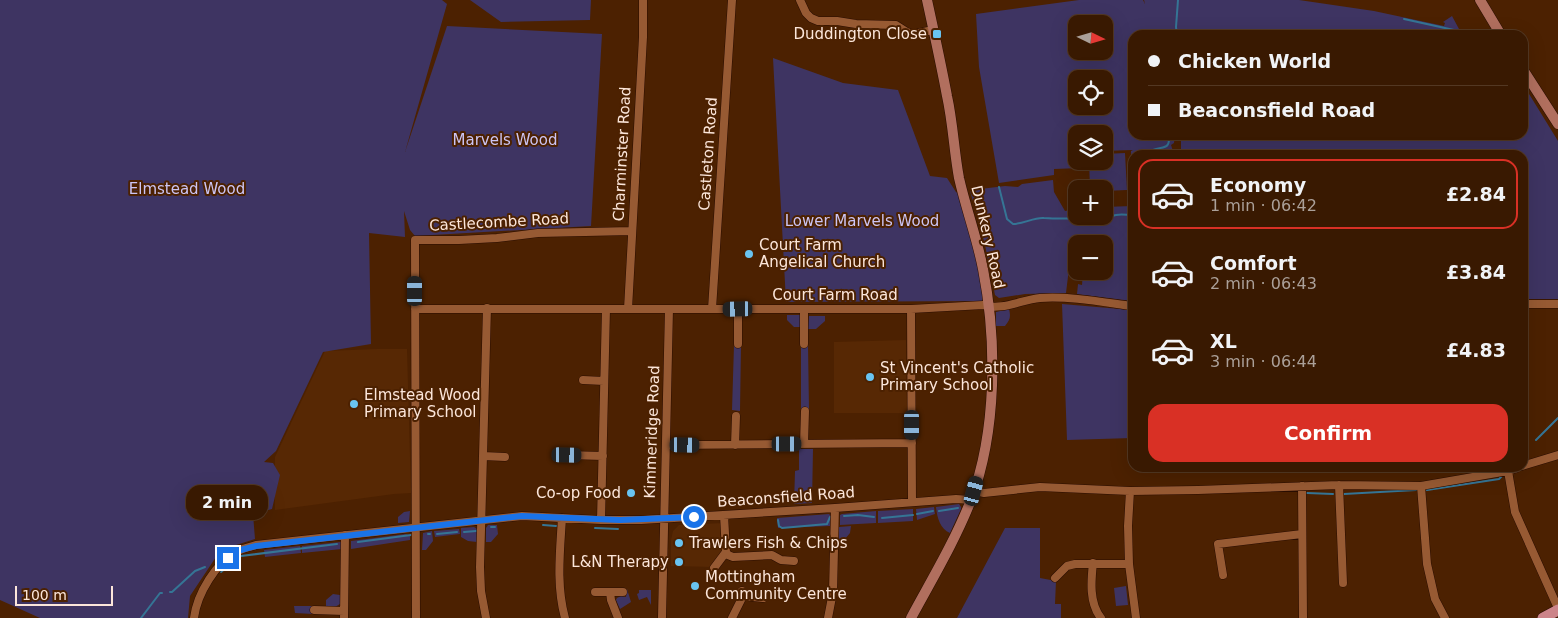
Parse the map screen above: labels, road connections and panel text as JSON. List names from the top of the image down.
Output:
{
  "streets": {
    "street": [
      "Charminster Road",
      "Castleton Road",
      "Castlecombe Road",
      "Dunkery Road",
      "Court Farm Road",
      "Kimmeridge Road",
      "Beaconsfield Road"
    ]
  },
  "crossings": [
    ["Charminster Road", "Castlecombe Road"],
    ["Charminster Road", "Court Farm Road"],
    ["Castleton Road", "Court Farm Road"],
    ["Castlecombe Road", "Court Farm Road"],
    ["Castlecombe Road", "Beaconsfield Road"],
    ["Dunkery Road", "Court Farm Road"],
    ["Dunkery Road", "Beaconsfield Road"],
    ["Court Farm Road", "Kimmeridge Road"],
    ["Kimmeridge Road", "Beaconsfield Road"]
  ],
  "parks": ["Marvels Wood", "Elmstead Wood", "Lower Marvels Wood"],
  "places": {
    "transit": ["Duddington Close"],
    "other": [
      "Court Farm Angelical Church",
      "St Vincent's Catholic Primary School",
      "Elmstead Wood Primary School",
      "Co-op Food",
      "Trawlers Fish & Chips",
      "L&N Therapy",
      "Mottingham Community Centre"
    ]
  },
  "scale_bar": "100 m",
  "north": "right",
  "page": {
    "map_buttons": ["+", "−"],
    "banner": ["Chicken World", "Beaconsfield Road"],
    "list": [
      {
        "name": "Economy",
        "note": "1 min · 06:42",
        "value": "£2.84"
      },
      {
        "name": "Comfort",
        "note": "2 min · 06:43",
        "value": "£3.84"
      },
      {
        "name": "XL",
        "note": "3 min · 06:44",
        "value": "£4.83"
      }
    ],
    "buttons": "Confirm",
    "bubble": "2 min",
    "scale": "100 m"
  }
}
